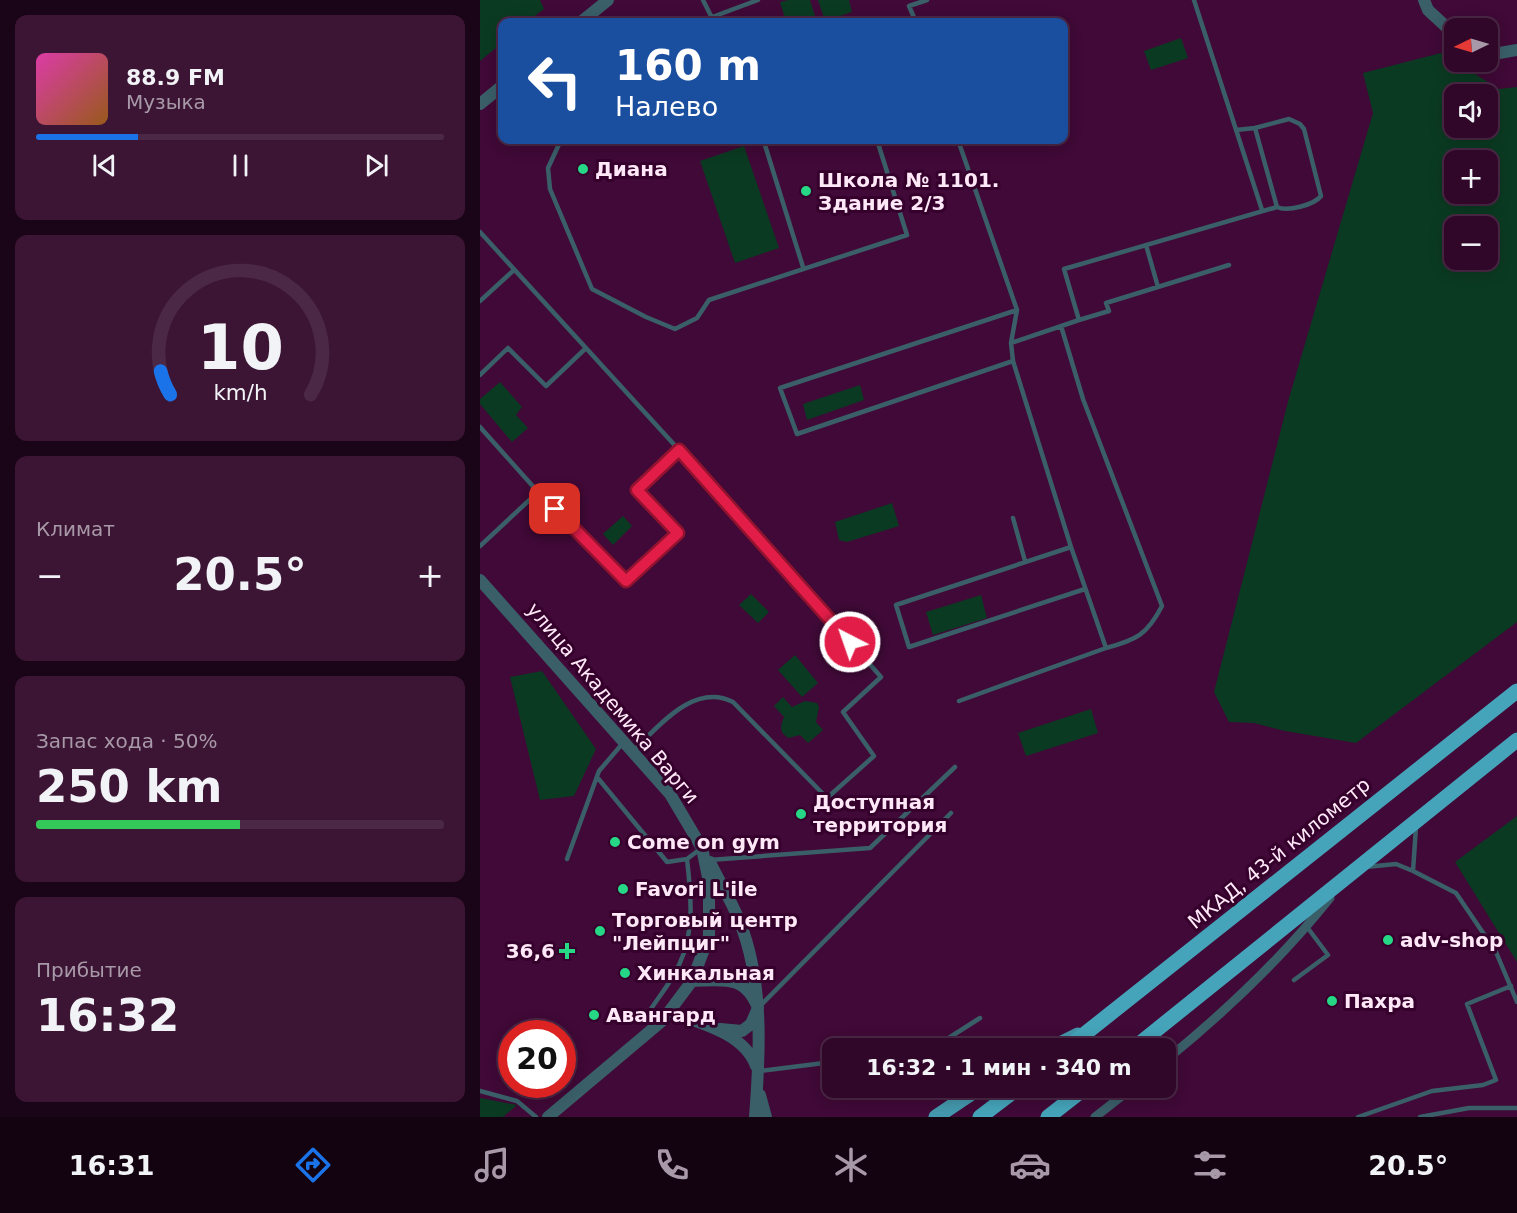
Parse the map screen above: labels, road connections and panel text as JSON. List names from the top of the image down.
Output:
{
  "streets": {
    "highway": ["МКАД, 43-й километр"],
    "street": ["улица Академика Варги"]
  },
  "places": {
    "other": [
      "Диана",
      "Школа № 1101. Здание 2/3",
      "Доступная территория",
      "Come on gym",
      "Favori L'ile",
      "Торговый центр \"Лейпциг\"",
      "adv-shop",
      "Хинкальная",
      "Пахра",
      "Авангард"
    ],
    "health": ["36,6"]
  },
  "north": "left",
  "page": {
    "map_buttons": ["+", "−"],
    "turn": ["160 m", "Налево"],
    "song": ["88.9 FM", "Музыка"],
    "tile": [
      "Климат",
      ["Запас хода · 50%", "250 km"],
      ["Прибытие", "16:32"]
    ],
    "heat": ["−", "20.5°", "+"],
    "limit": "20",
    "trip": "16:32 · 1 мин · 340 m",
    "tabs": ["16:31", "20.5°"],
    "gauge": ["10", "km/h"]
  }
}
